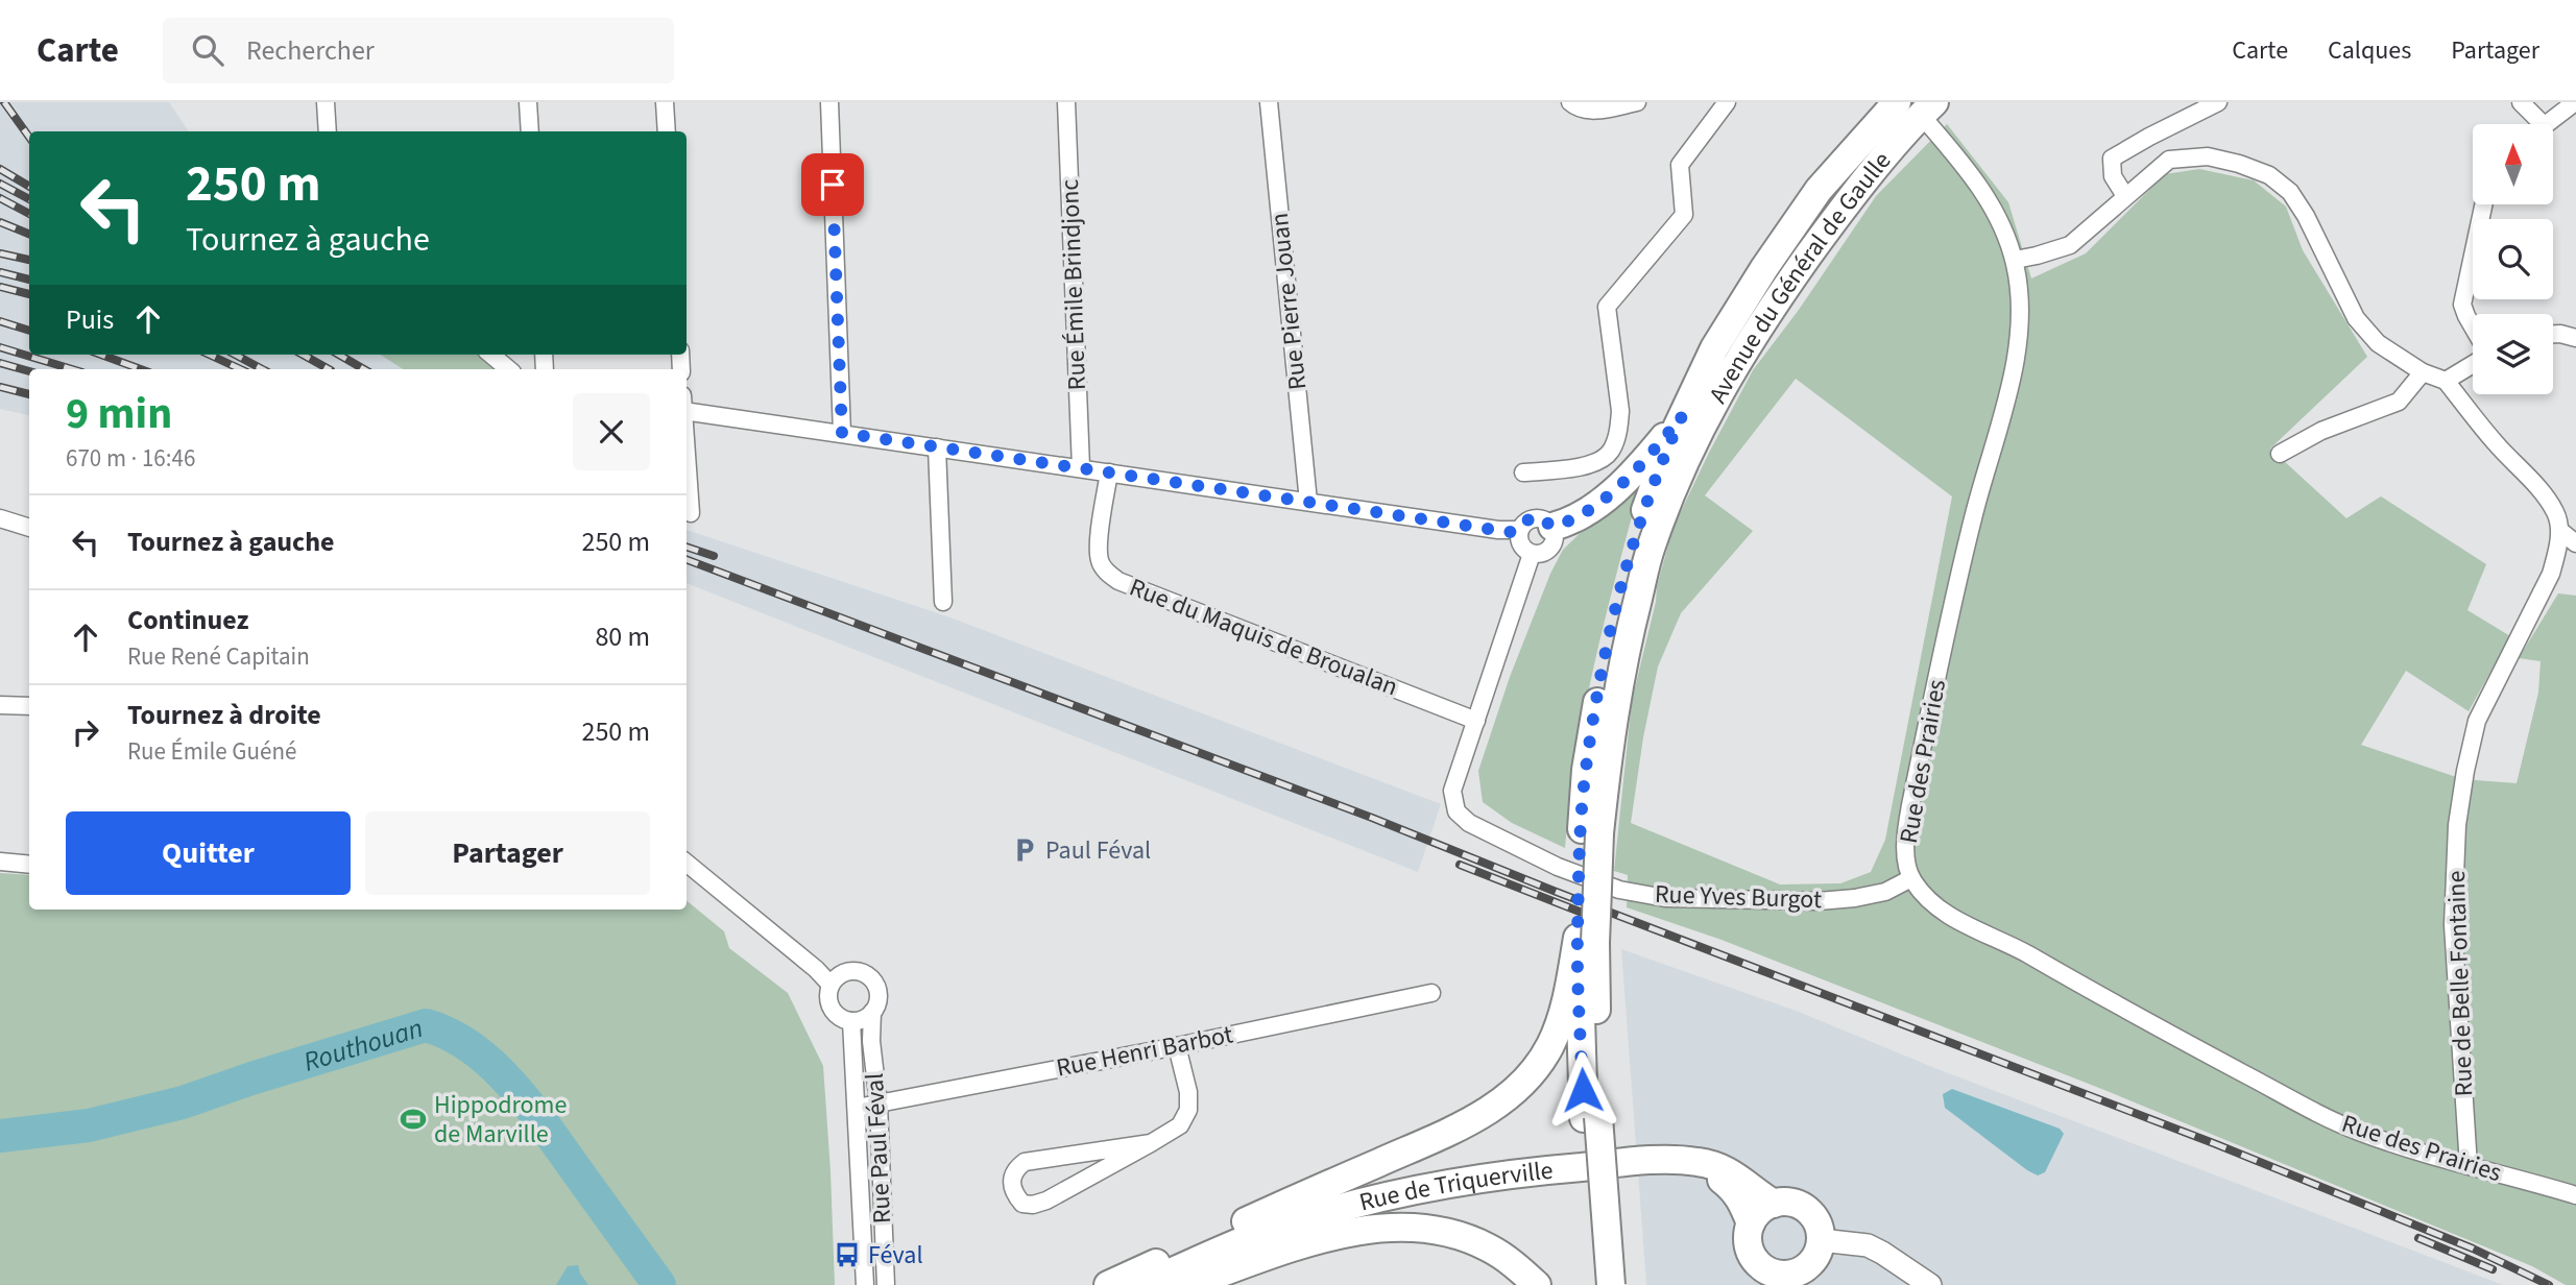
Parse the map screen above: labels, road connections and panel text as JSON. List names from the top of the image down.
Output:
{
  "streets": {
    "main road": ["Avenue du Général de Gaulle", "Rue de Triquerville"],
    "street": [
      "Rue Émile Brindjonc",
      "Rue Pierre Jouan",
      "Rue du Maquis de Broualan",
      "Rue des Prairies",
      "Rue Yves Burgot",
      "Rue de Belle Fontaine",
      "Rue Henri Barbot",
      "Rue Paul Féval"
    ]
  },
  "crossings": [
    ["Avenue du Général de Gaulle", "Rue des Prairies"],
    ["Rue du Maquis de Broualan", "Rue Yves Burgot"],
    ["Rue des Prairies", "Rue Yves Burgot"],
    ["Rue des Prairies", "Rue de Belle Fontaine"],
    ["Rue Henri Barbot", "Rue Paul Féval"]
  ],
  "water": ["Routhouan"],
  "places": {
    "parking": ["Paul Féval"],
    "sports": ["Hippodrome de Marville"],
    "bus stop": ["Féval"]
  },
  "north": "top",
  "page": {
    "header": "Carte",
    "search": "Rechercher",
    "nav": ["Carte", "Calques", "Partager"],
    "turn": ["250 m", "Tournez à gauche"],
    "then": "Puis",
    "heading": ["9 min", "670 m · 16:46"],
    "list": [
      {
        "name": "Tournez à gauche",
        "value": "250 m"
      },
      {
        "name": "Continuez",
        "note": "Rue René Capitain",
        "value": "80 m"
      },
      {
        "name": "Tournez à droite",
        "note": "Rue Émile Guéné",
        "value": "250 m"
      }
    ],
    "buttons": ["Quitter", "Partager"]
  }
}
